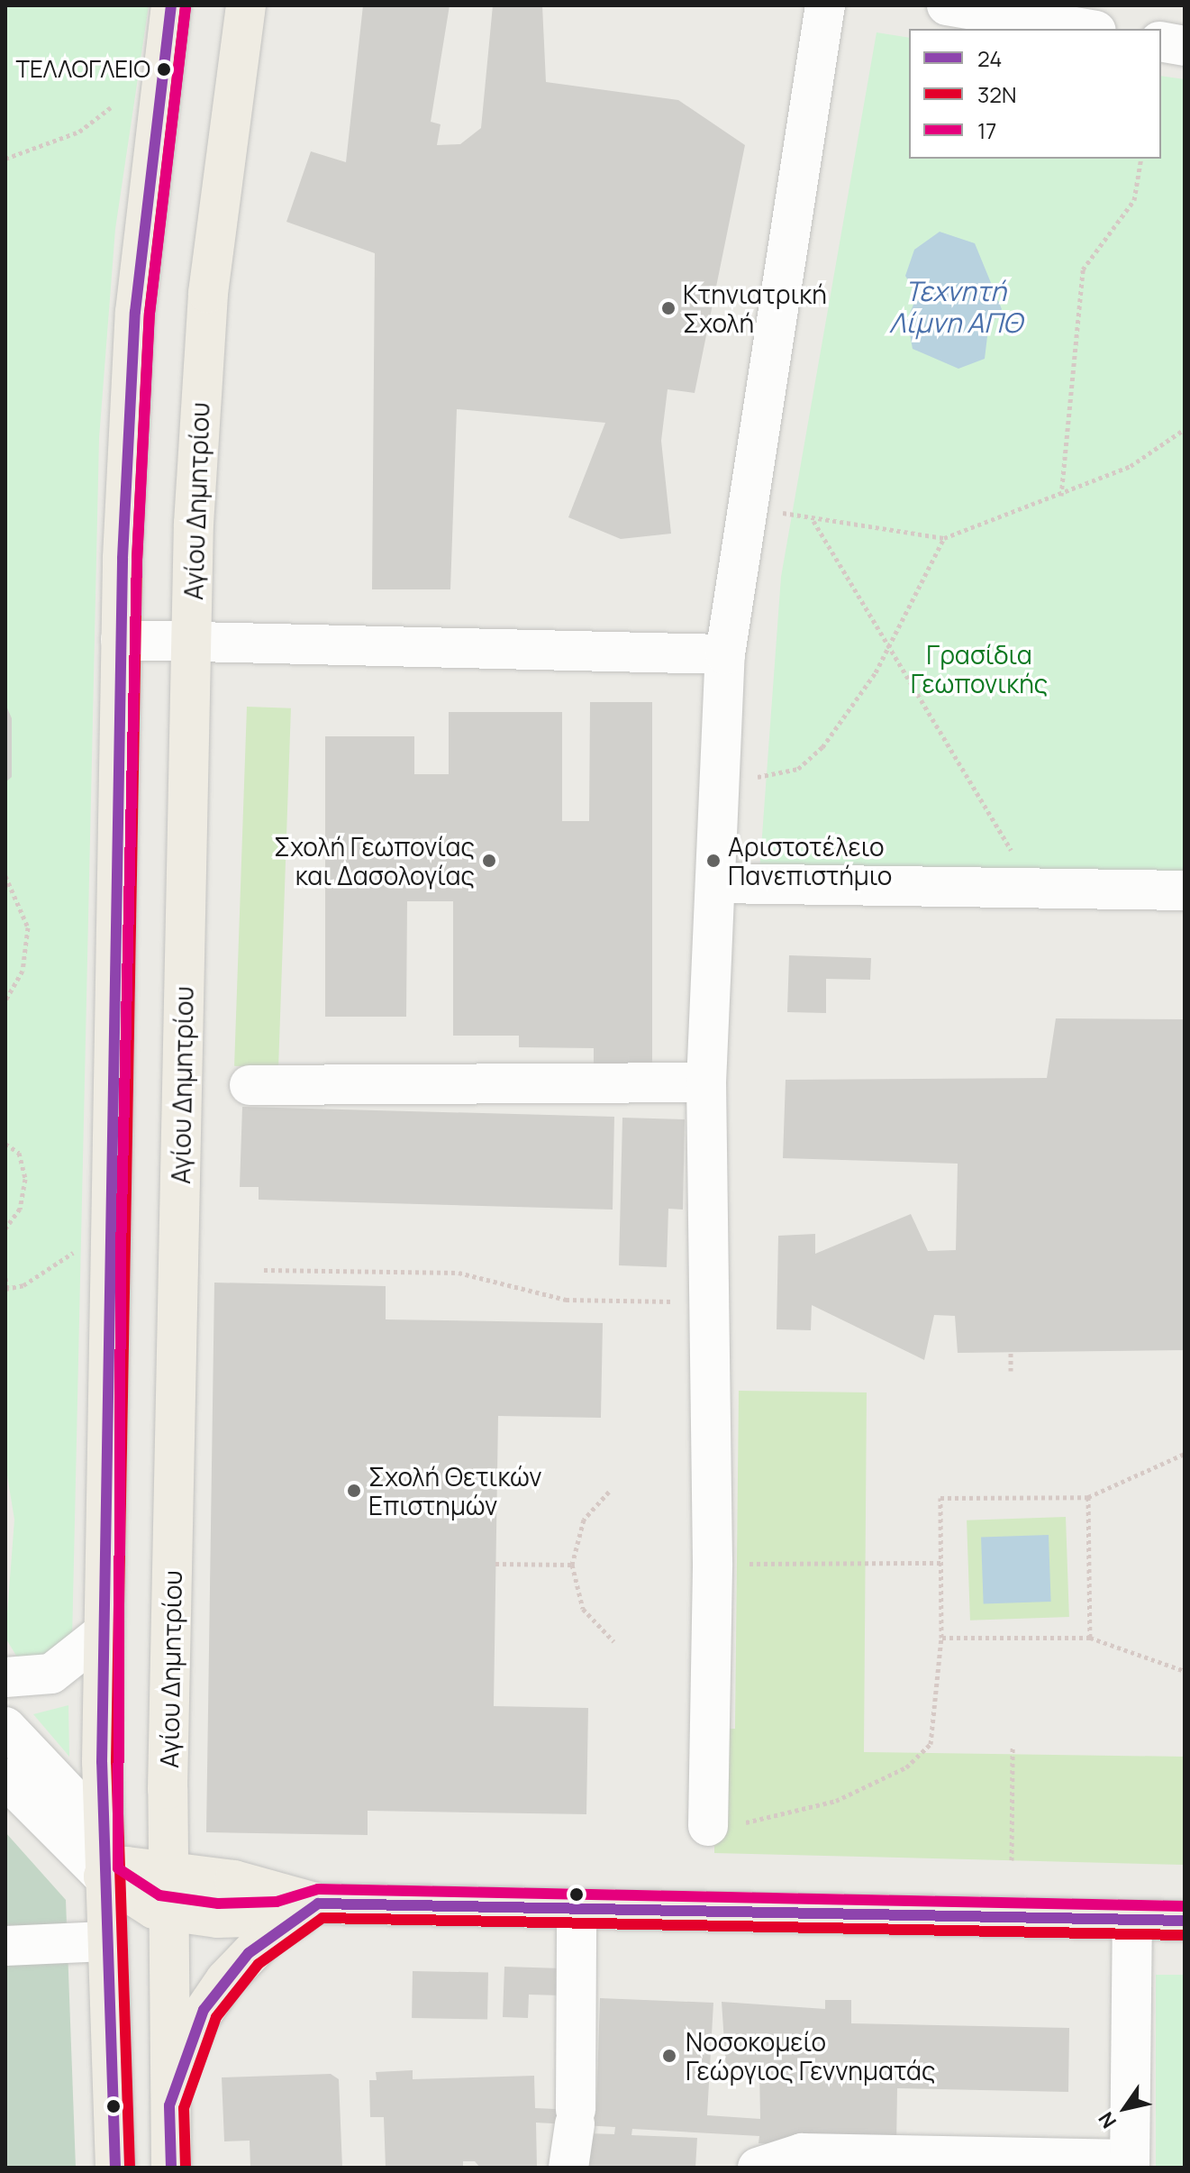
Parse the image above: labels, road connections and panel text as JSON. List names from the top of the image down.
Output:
{
  "streets": {
    "main road": ["Αγίου Δημητρίου"]
  },
  "water": ["Τεχνητή Λίμνη ΑΠΘ"],
  "parks": ["Γρασίδια Γεωπονικής"],
  "places": [
    "ΤΕΛΛΟΓΛΕΙΟ",
    "Κτηνιατρική Σχολή",
    "Σχολή Γεωπονίας και Δασολογίας",
    "Αριστοτέλειο Πανεπιστήμιο",
    "Σχολή Θετικών Επιστημών",
    "Νοσοκομείο Γεώργιος Γεννηματάς"
  ],
  "lines": ["transit line 24", "transit line 32Ν", "transit line 17"],
  "legend": ["24", "32Ν", "17"],
  "north": "bottom left"
}
